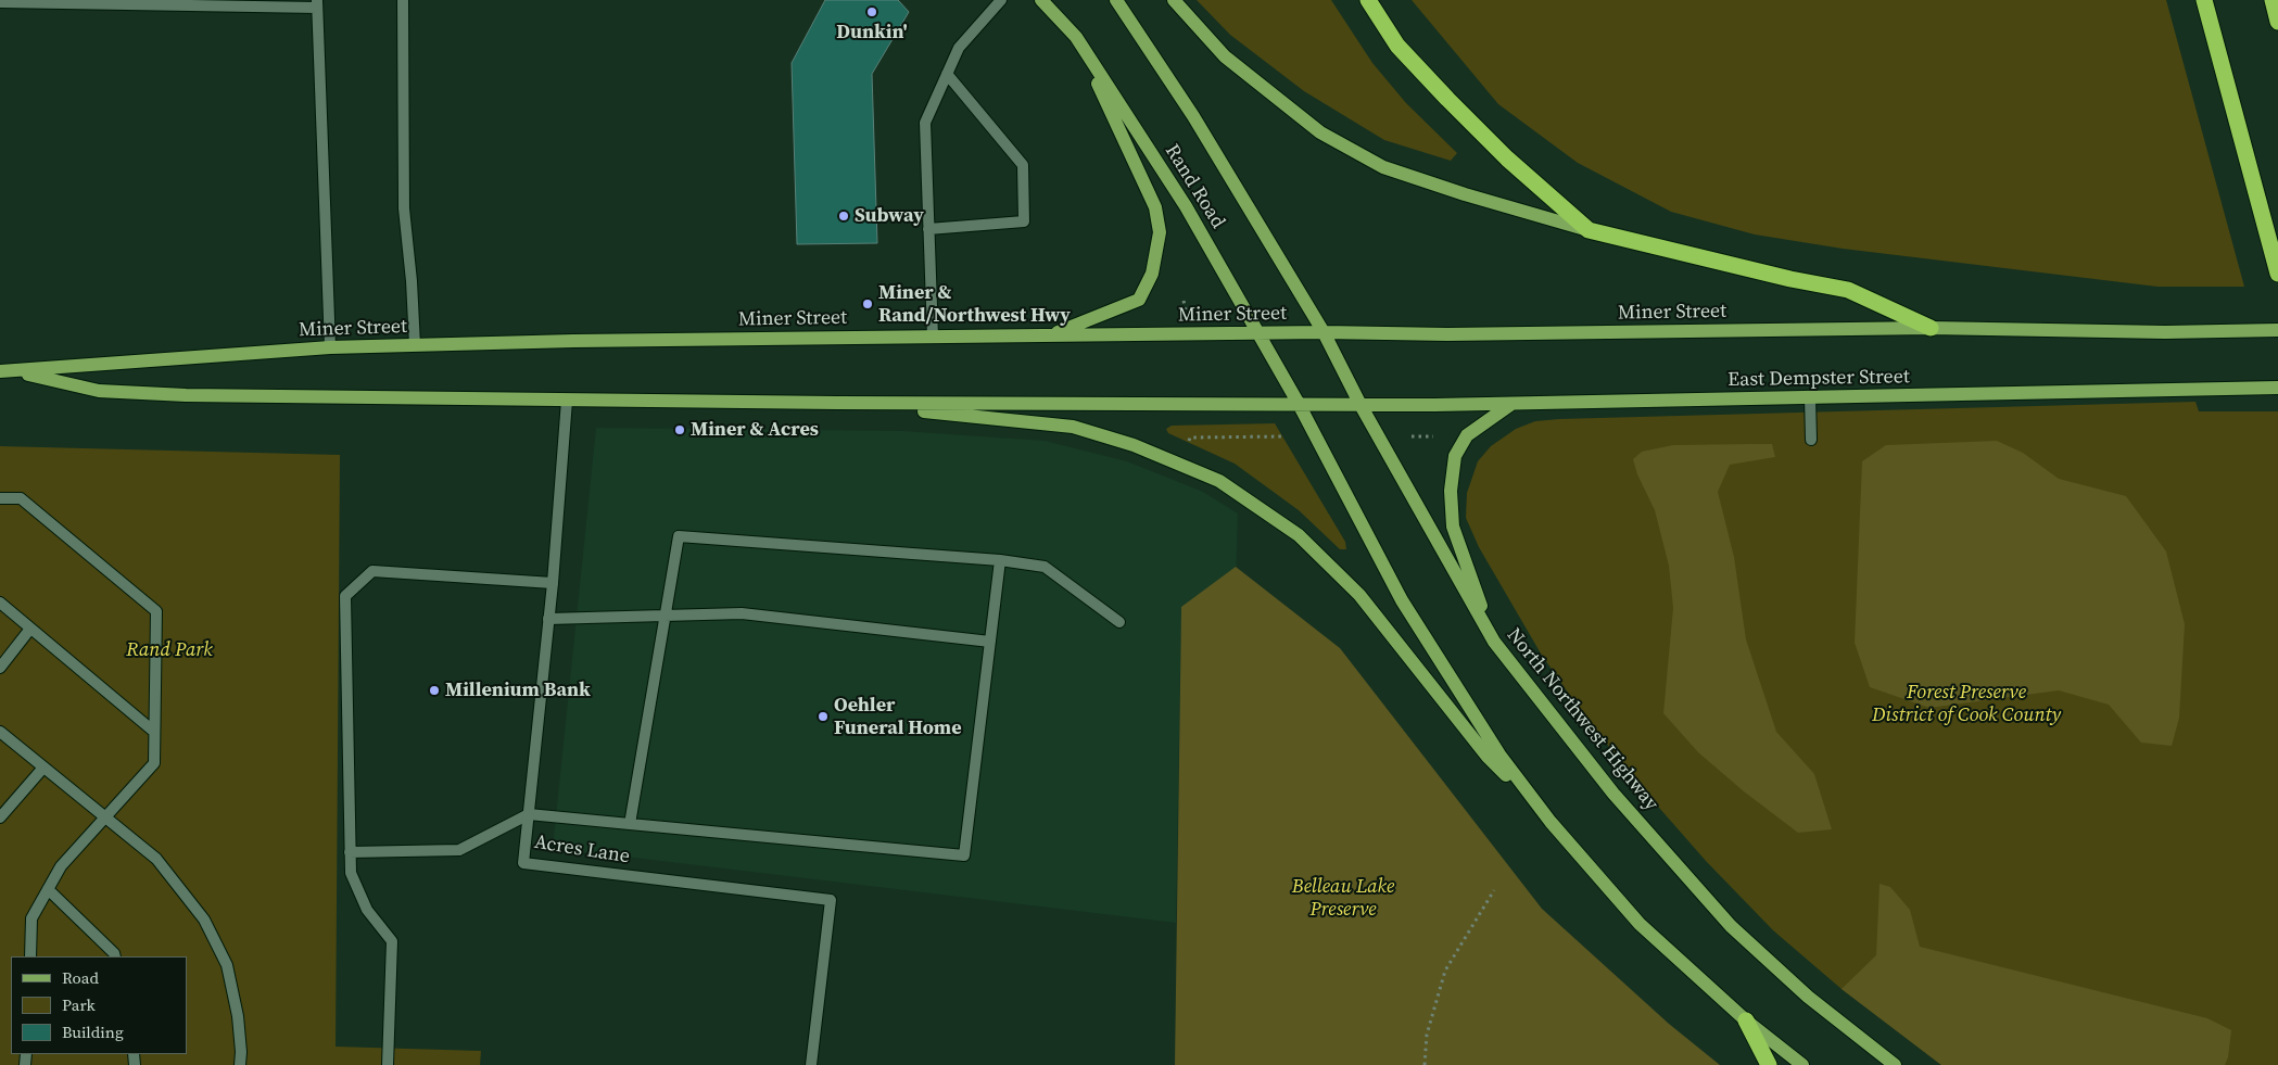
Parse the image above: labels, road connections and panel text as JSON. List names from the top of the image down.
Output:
{
  "streets": {
    "main road": [
      "Rand Road",
      "Miner Street",
      "East Dempster Street",
      "North Northwest Highway"
    ],
    "street": ["Acres Lane"]
  },
  "crossings": [
    ["Rand Road", "Miner Street"],
    ["Rand Road", "North Northwest Highway"],
    ["Miner Street", "East Dempster Street"],
    ["Miner Street", "North Northwest Highway"],
    ["Miner Street", "Acres Lane"],
    ["East Dempster Street", "North Northwest Highway"]
  ],
  "parks": ["Rand Park", "Forest Preserve District of Cook County", "Belleau Lake Preserve"],
  "places": [
    "Dunkin'",
    "Subway",
    "Miner & Rand/Northwest Hwy",
    "Miner & Acres",
    "Millenium Bank",
    "Oehler Funeral Home"
  ],
  "legend": ["Road", "Park", "Building"]
}
